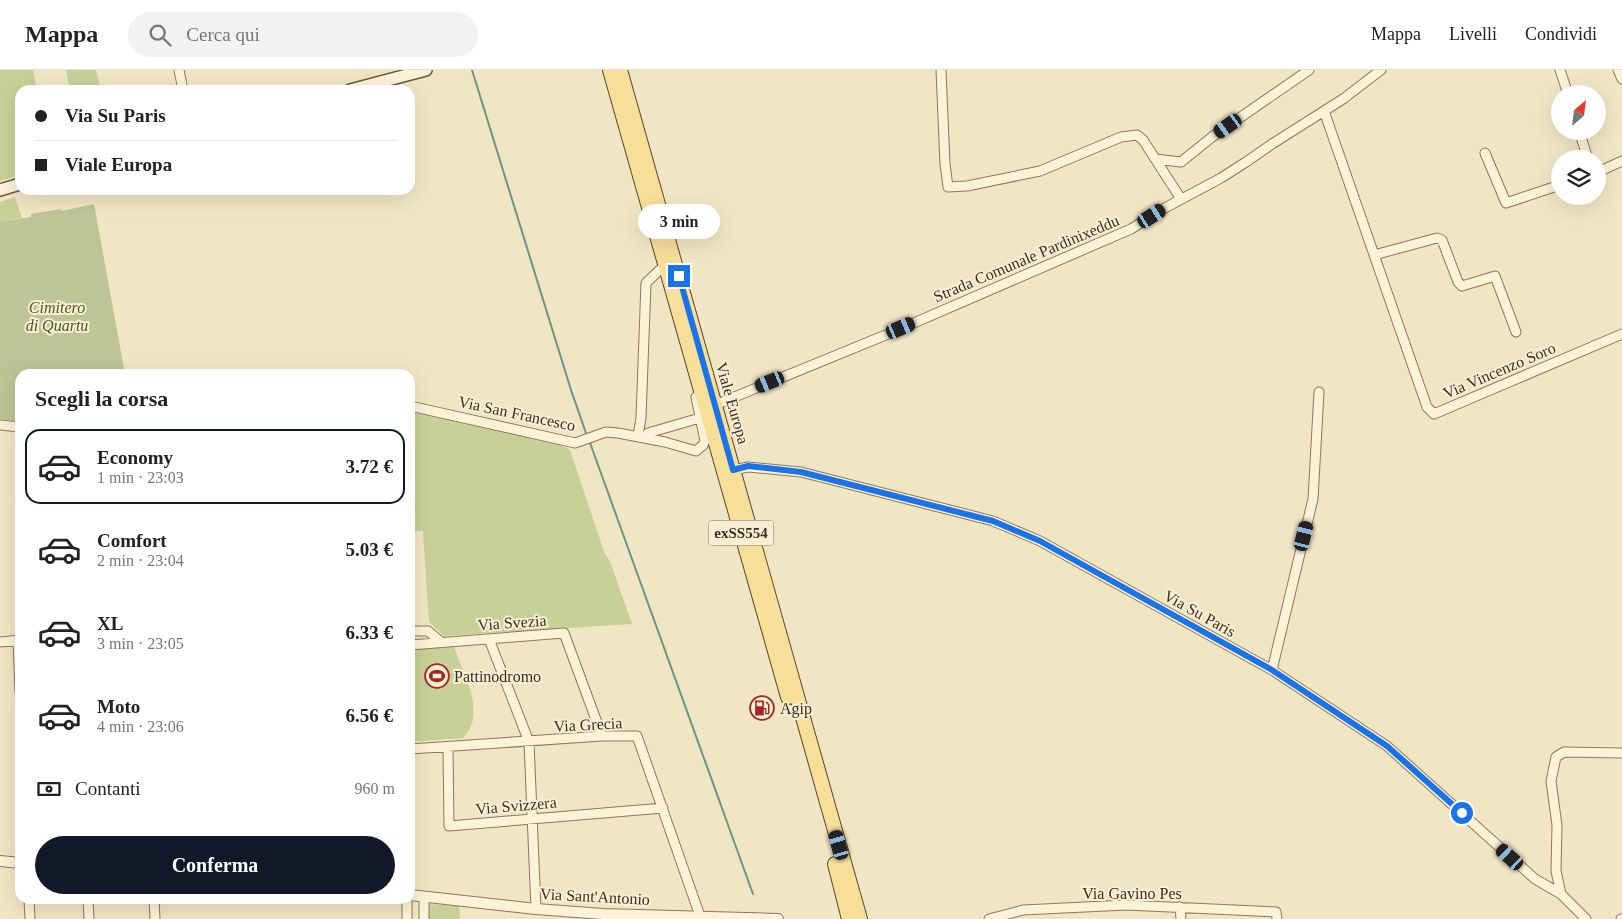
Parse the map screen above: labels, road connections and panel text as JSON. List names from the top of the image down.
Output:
{
  "streets": {
    "main road": ["Viale Europa", "exSS554"],
    "street": [
      "Strada Comunale Pardinixeddu",
      "Via Vincenzo Soro",
      "Via San Francesco",
      "Via Su Paris",
      "Via Svezia",
      "Via Grecia",
      "Via Svizzera",
      "Via Gavino Pes",
      "Via Sant'Antonio"
    ]
  },
  "crossings": [
    ["Strada Comunale Pardinixeddu", "Via Vincenzo Soro"],
    ["Strada Comunale Pardinixeddu", "Viale Europa"],
    ["Viale Europa", "Via San Francesco"],
    ["Viale Europa", "Via Su Paris"],
    ["Via Svezia", "Via Grecia"],
    ["Via Grecia", "Via Svizzera"],
    ["Via Grecia", "Via Sant'Antonio"]
  ],
  "parks": ["Cimitero di Quartu"],
  "places": {
    "sports": ["Pattinodromo"],
    "fuel station": ["Agip"]
  },
  "north": "top right",
  "page": {
    "header": "Mappa",
    "search": "Cerca qui",
    "nav": ["Mappa", "Livelli", "Condividi"],
    "banner": ["Via Su Paris", "Viale Europa"],
    "bubble": "3 min",
    "heading": "Scegli la corsa",
    "list": [
      {
        "name": "Economy",
        "note": "1 min · 23:03",
        "value": "3.72 €"
      },
      {
        "name": "Comfort",
        "note": "2 min · 23:04",
        "value": "5.03 €"
      },
      {
        "name": "XL",
        "note": "3 min · 23:05",
        "value": "6.33 €"
      },
      {
        "name": "Moto",
        "note": "4 min · 23:06",
        "value": "6.56 €"
      }
    ],
    "pay": ["Contanti", "960 m"],
    "buttons": "Conferma"
  }
}
